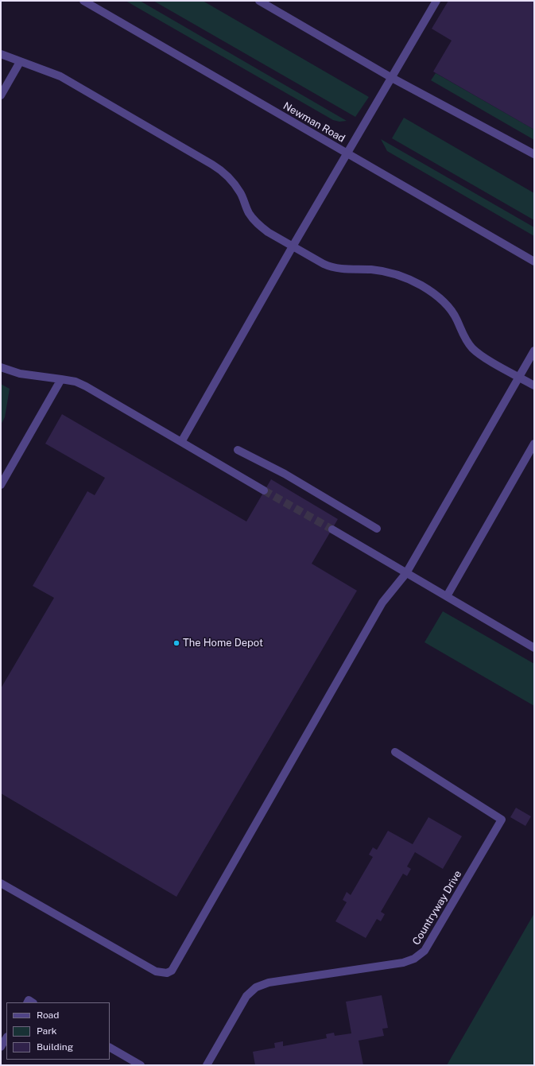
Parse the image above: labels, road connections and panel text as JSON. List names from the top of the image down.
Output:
{
  "streets": {
    "street": ["Newman Road", "Countryway Drive"]
  },
  "places": ["The Home Depot"],
  "legend": ["Road", "Park", "Building"]
}
